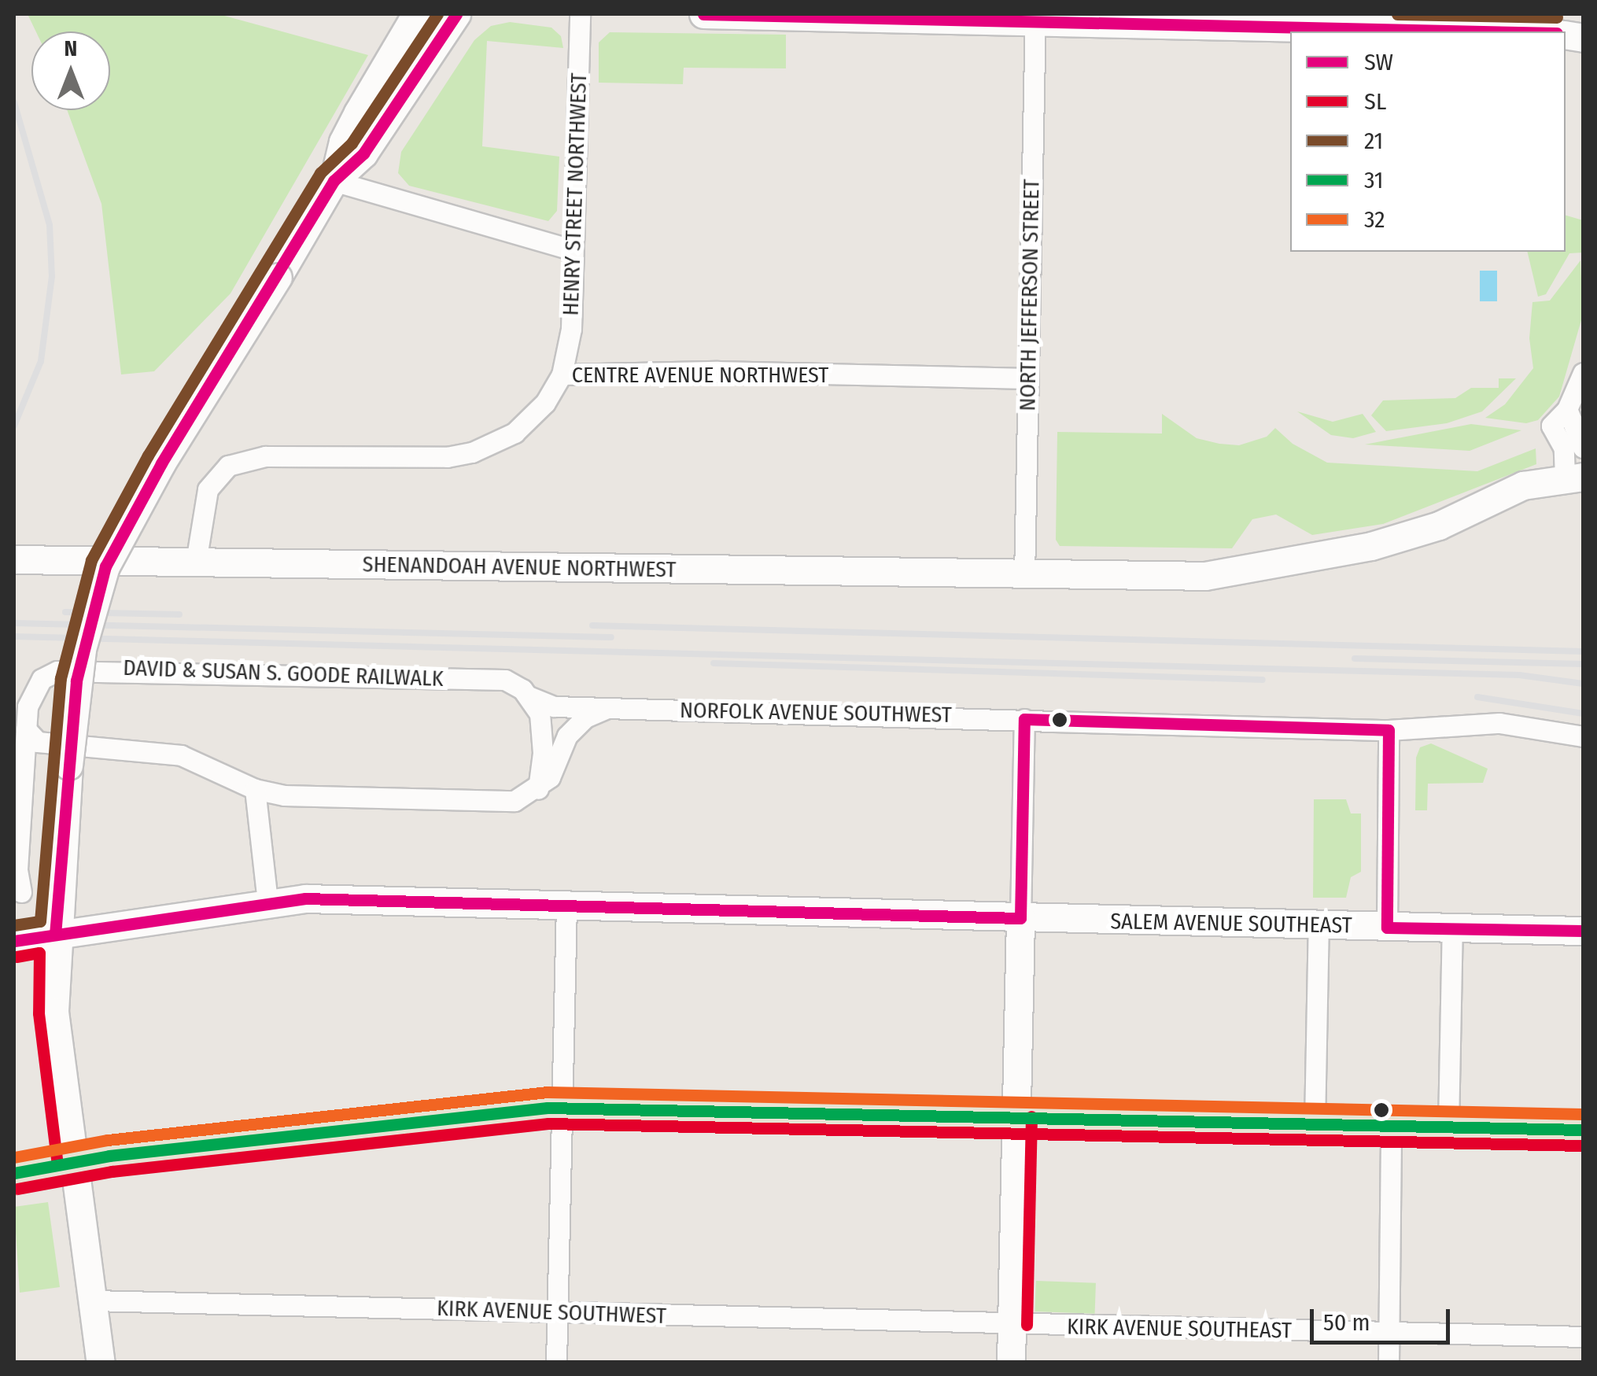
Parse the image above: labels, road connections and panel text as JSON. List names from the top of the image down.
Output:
{
  "streets": {
    "street": [
      "HENRY STREET NORTHWEST",
      "NORTH JEFFERSON STREET",
      "CENTRE AVENUE NORTHWEST",
      "SHENANDOAH AVENUE NORTHWEST",
      "DAVID & SUSAN S. GOODE RAILWALK",
      "NORFOLK AVENUE SOUTHWEST",
      "SALEM AVENUE SOUTHEAST",
      "KIRK AVENUE SOUTHWEST",
      "KIRK AVENUE SOUTHEAST"
    ]
  },
  "crossings": [
    ["HENRY STREET NORTHWEST", "CENTRE AVENUE NORTHWEST"],
    ["NORTH JEFFERSON STREET", "CENTRE AVENUE NORTHWEST"],
    ["NORTH JEFFERSON STREET", "SHENANDOAH AVENUE NORTHWEST"],
    ["CENTRE AVENUE NORTHWEST", "SHENANDOAH AVENUE NORTHWEST"],
    ["DAVID & SUSAN S. GOODE RAILWALK", "NORFOLK AVENUE SOUTHWEST"],
    ["KIRK AVENUE SOUTHWEST", "KIRK AVENUE SOUTHEAST"]
  ],
  "lines": [
    "transit line SW",
    "transit line 21",
    "transit line SL",
    "transit line 32",
    "transit line 31"
  ],
  "legend": [
    "SW",
    "SL",
    "21",
    "31",
    "32"
  ],
  "scale_bar": "50 m",
  "north": "top"
}
